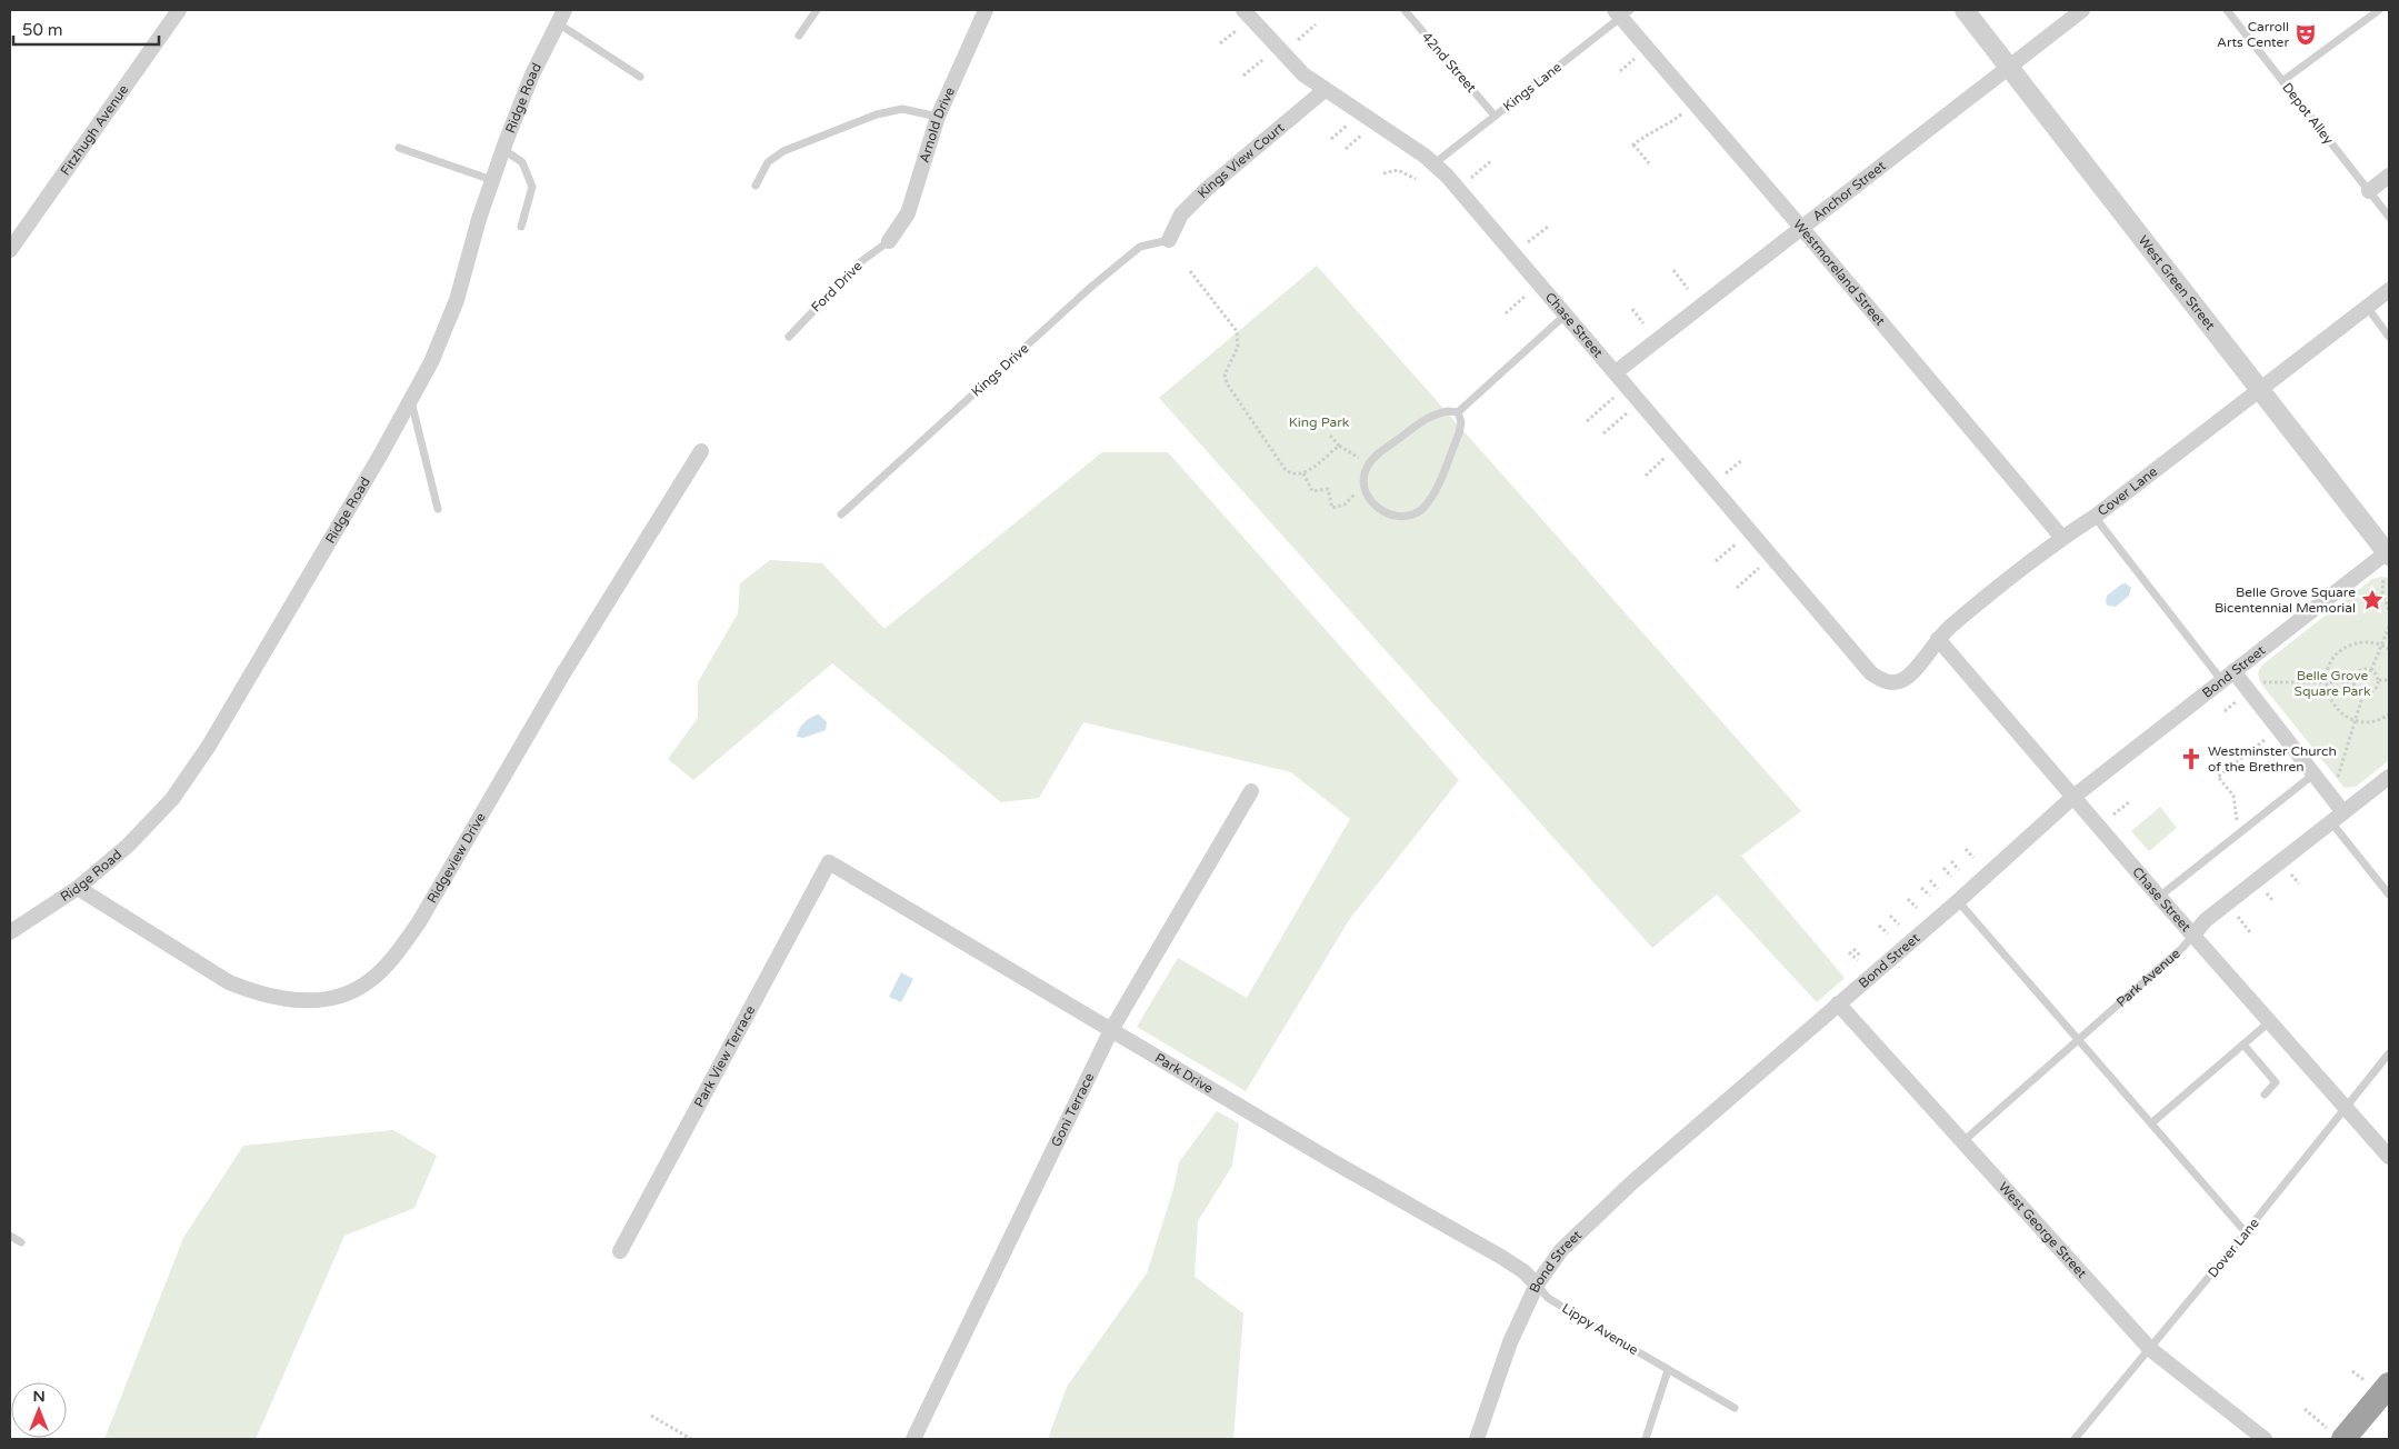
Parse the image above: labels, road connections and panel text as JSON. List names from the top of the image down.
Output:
{
  "streets": {
    "street": [
      "Ridge Road",
      "Arnold Drive",
      "Fitzhugh Avenue",
      "Kings View Court",
      "Anchor Street",
      "Westmoreland Street",
      "West Green Street",
      "Chase Street",
      "Cover Lane",
      "Bond Street",
      "Ridgeview Drive",
      "Park Avenue",
      "Park View Terrace",
      "Park Drive",
      "Goni Terrace",
      "West George Street"
    ],
    "lane": [
      "42nd Street",
      "Kings Lane",
      "Depot Alley",
      "Ford Drive",
      "Kings Drive",
      "Dover Lane",
      "Lippy Avenue"
    ]
  },
  "crossings": [
    ["42nd Street", "Kings Lane"],
    ["Kings Lane", "Westmoreland Street"],
    ["Kings Lane", "Chase Street"],
    ["Ridge Road", "Ridgeview Drive"],
    ["Arnold Drive", "Ford Drive"],
    ["Kings View Court", "Chase Street"],
    ["Kings View Court", "Kings Drive"],
    ["Anchor Street", "Westmoreland Street"],
    ["Anchor Street", "West Green Street"],
    ["Anchor Street", "Chase Street"],
    ["Westmoreland Street", "Cover Lane"],
    ["West Green Street", "Cover Lane"],
    ["West Green Street", "Bond Street"],
    ["Chase Street", "Cover Lane"],
    ["Chase Street", "Bond Street"],
    ["Chase Street", "Park Avenue"],
    ["Chase Street", "Dover Lane"],
    ["Bond Street", "Park Drive"],
    ["Bond Street", "West George Street"],
    ["Bond Street", "Lippy Avenue"],
    ["Park Avenue", "West George Street"],
    ["Park View Terrace", "Park Drive"],
    ["Park Drive", "Goni Terrace"],
    ["Park Drive", "Lippy Avenue"],
    ["West George Street", "Dover Lane"]
  ],
  "parks": ["King Park", "Belle Grove Square Park"],
  "places": {
    "theatre": ["Carroll Arts Center"],
    "place": ["Belle Grove Square Bicentennial Memorial"],
    "church": ["Westminster Church of the Brethren"]
  },
  "scale_bar": "50 m",
  "north": "top"
}
